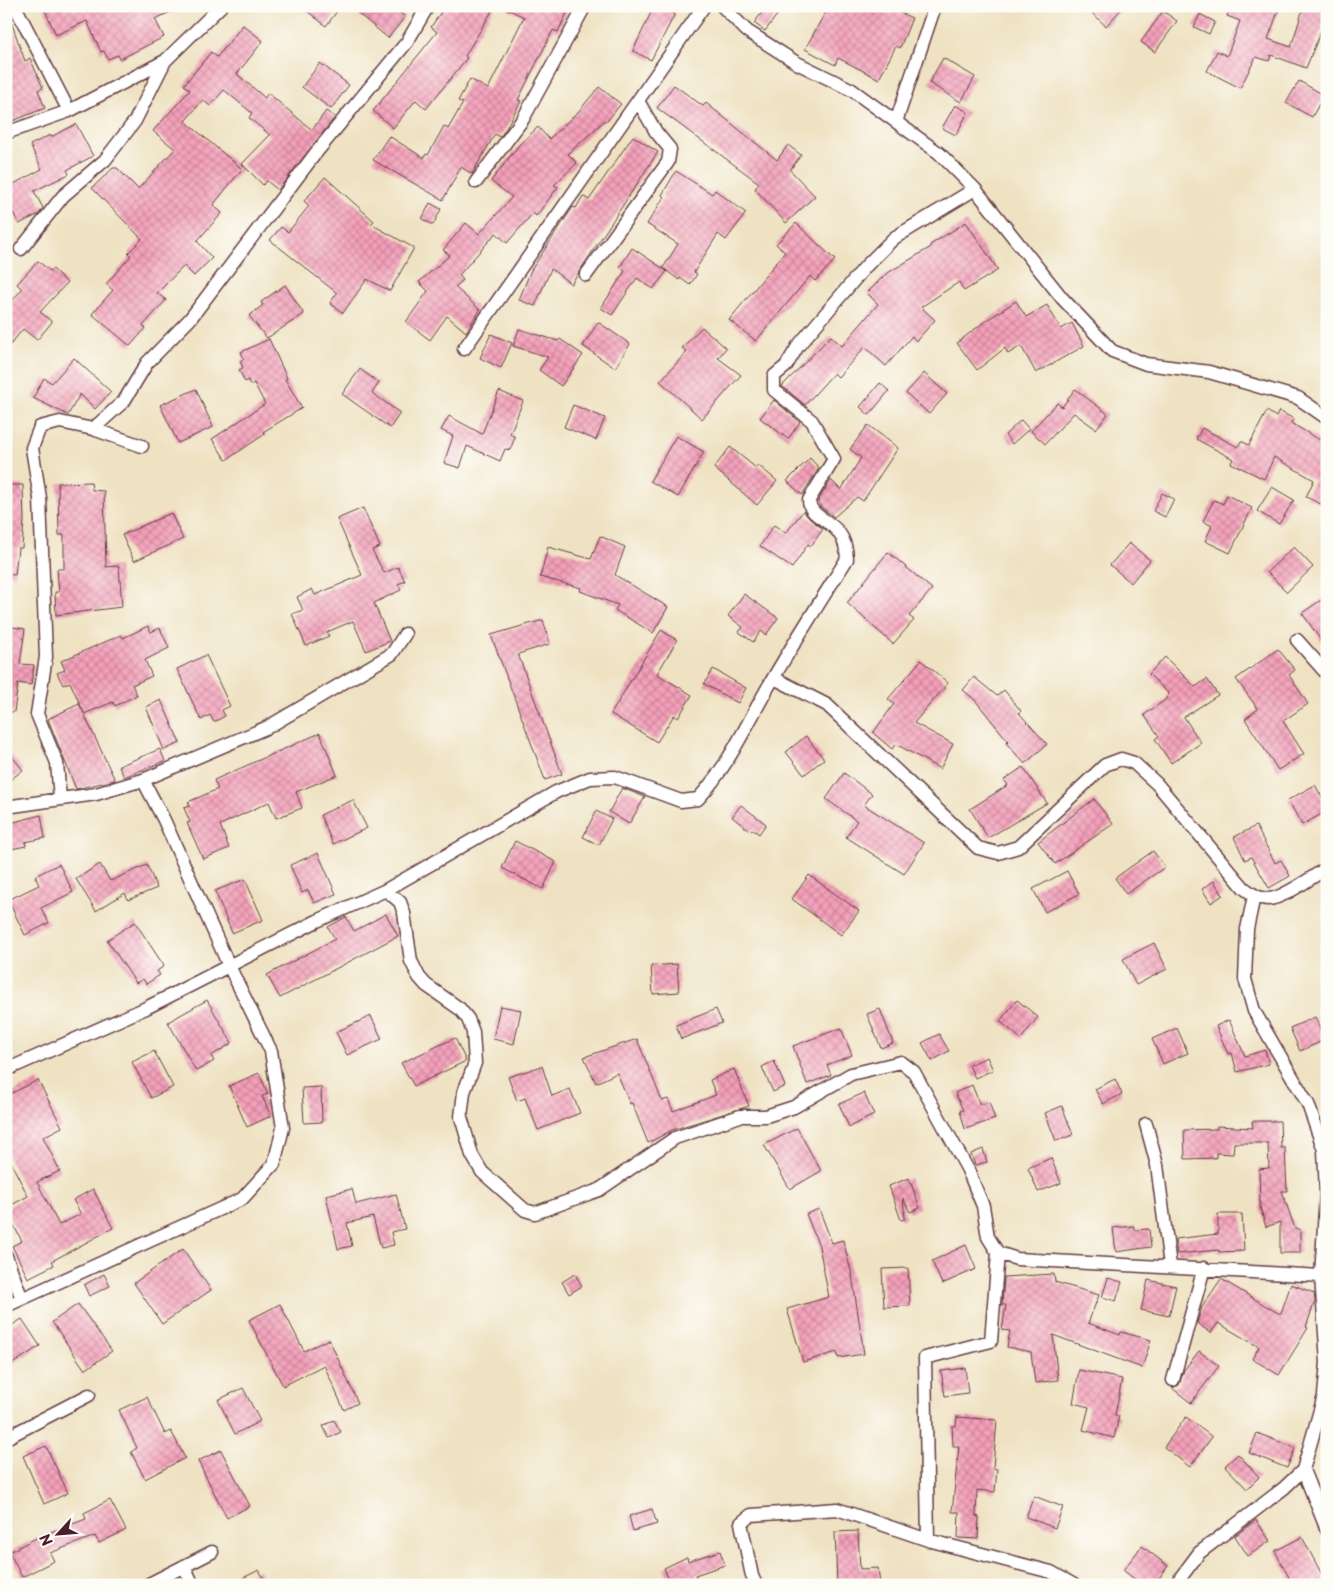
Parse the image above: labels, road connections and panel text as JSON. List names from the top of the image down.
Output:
{
  "north": "bottom left"
}
